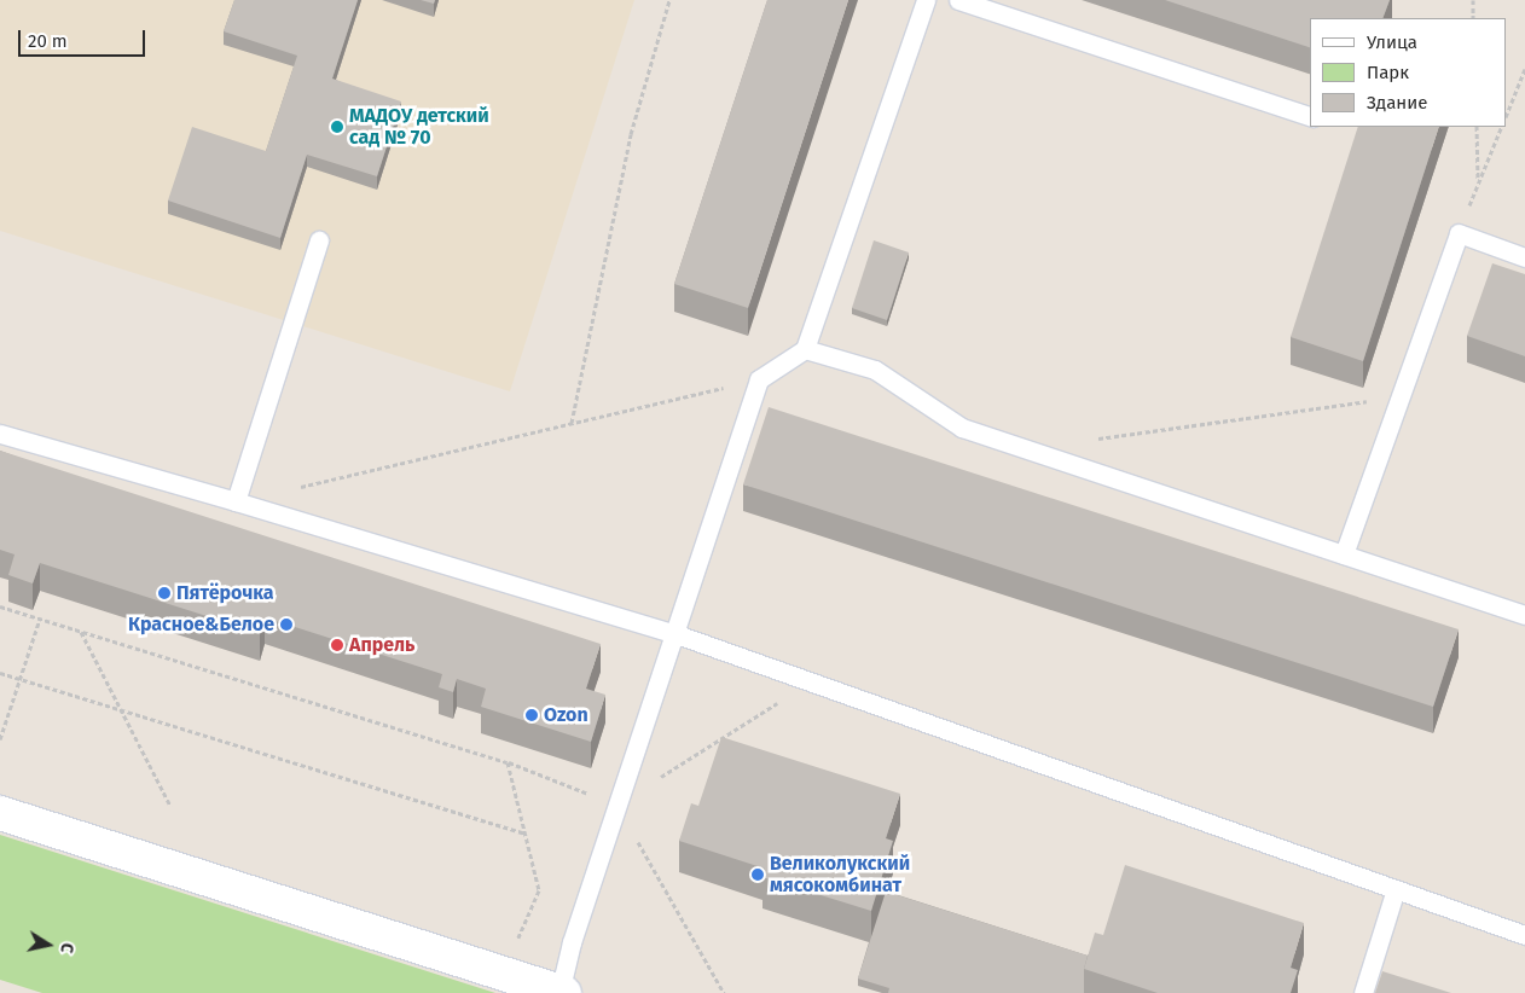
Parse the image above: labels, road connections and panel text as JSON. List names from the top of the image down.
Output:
{
  "places": [
    "МАДОУ детский сад № 70",
    "Пятёрочка",
    "Красное&Белое",
    "Апрель",
    "Ozon",
    "Великолукский мясокомбинат"
  ],
  "legend": ["Улица", "Парк", "Здание"],
  "scale_bar": "20 m",
  "north": "right"
}
